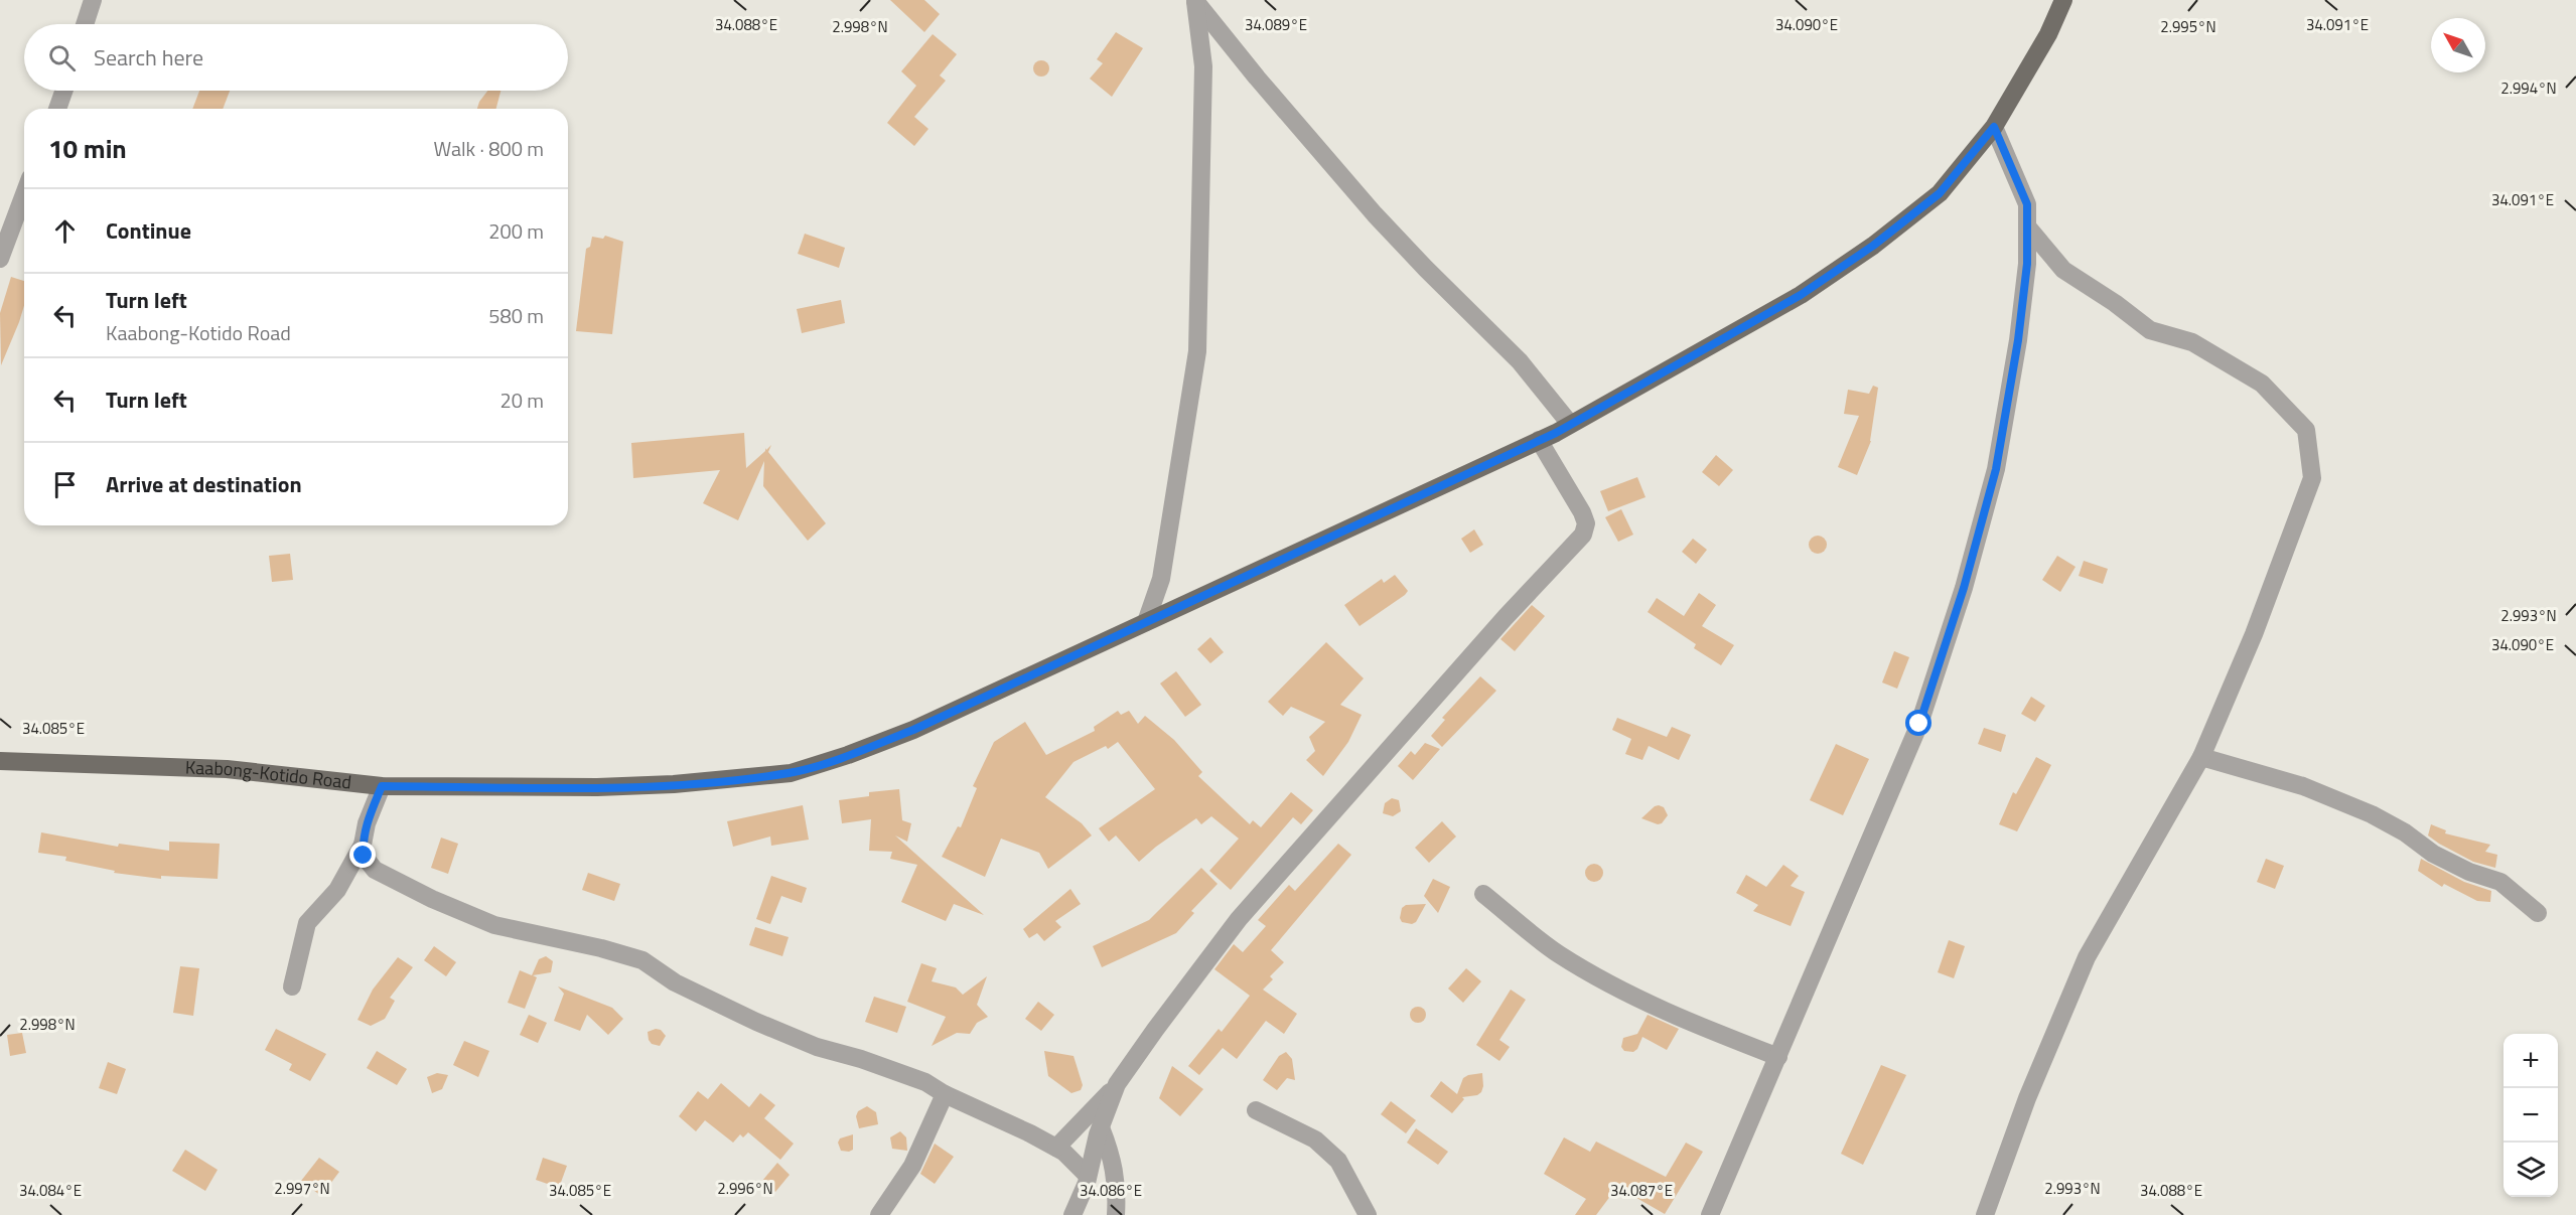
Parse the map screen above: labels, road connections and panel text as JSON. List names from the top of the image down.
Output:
{
  "streets": {
    "main road": ["Kaabong-Kotido Road"]
  },
  "north": "top left",
  "page": {
    "search": "Search here",
    "heading": ["10 min", "Walk · 800 m"],
    "list": [
      ["Continue", "200 m"],
      ["Turn left", "Kaabong-Kotido Road", "580 m"],
      ["Turn left", "20 m"],
      "Arrive at destination"
    ],
    "map_buttons": ["+", "−"]
  },
  "coordinates": [
    "34.088°E",
    "34.089°E",
    "34.090°E",
    "34.091°E",
    "2.998°N",
    "2.995°N",
    "2.994°N",
    "2.993°N",
    "34.085°E",
    "2.997°N",
    "2.996°N",
    "34.084°E",
    "34.086°E",
    "34.087°E"
  ]
}
